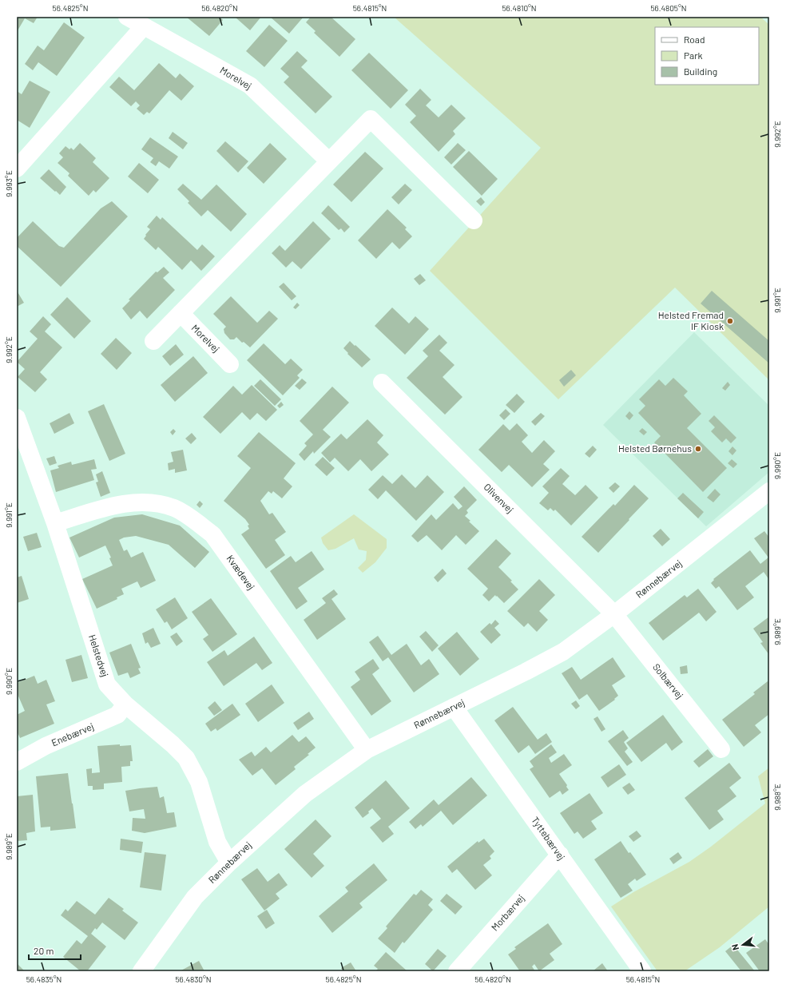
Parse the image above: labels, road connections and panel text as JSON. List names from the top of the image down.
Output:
{
  "streets": {
    "street": [
      "Morelvej",
      "Olivenvej",
      "Kvædevej",
      "Rønnebærvej",
      "Helstedvej",
      "Solbærvej",
      "Enebærvej",
      "Tyttebærvej",
      "Morbærvej"
    ]
  },
  "crossings": [
    ["Olivenvej", "Rønnebærvej"],
    ["Olivenvej", "Solbærvej"],
    ["Kvædevej", "Rønnebærvej"],
    ["Kvædevej", "Helstedvej"],
    ["Rønnebærvej", "Helstedvej"],
    ["Rønnebærvej", "Solbærvej"],
    ["Rønnebærvej", "Tyttebærvej"],
    ["Helstedvej", "Enebærvej"],
    ["Tyttebærvej", "Morbærvej"]
  ],
  "places": ["Helsted Fremad IF Kiosk", "Helsted Børnehus"],
  "legend": ["Road", "Park", "Building"],
  "scale_bar": "20 m",
  "north": "left",
  "coordinates": [
    "56.4825°N",
    "56.4820°N",
    "56.4815°N",
    "56.4810°N",
    "56.4805°N",
    "9.992°E",
    "9.993°E",
    "9.991°E",
    "9.990°E",
    "9.989°E",
    "9.988°E",
    "56.4835°N",
    "56.4830°N"
  ]
}
